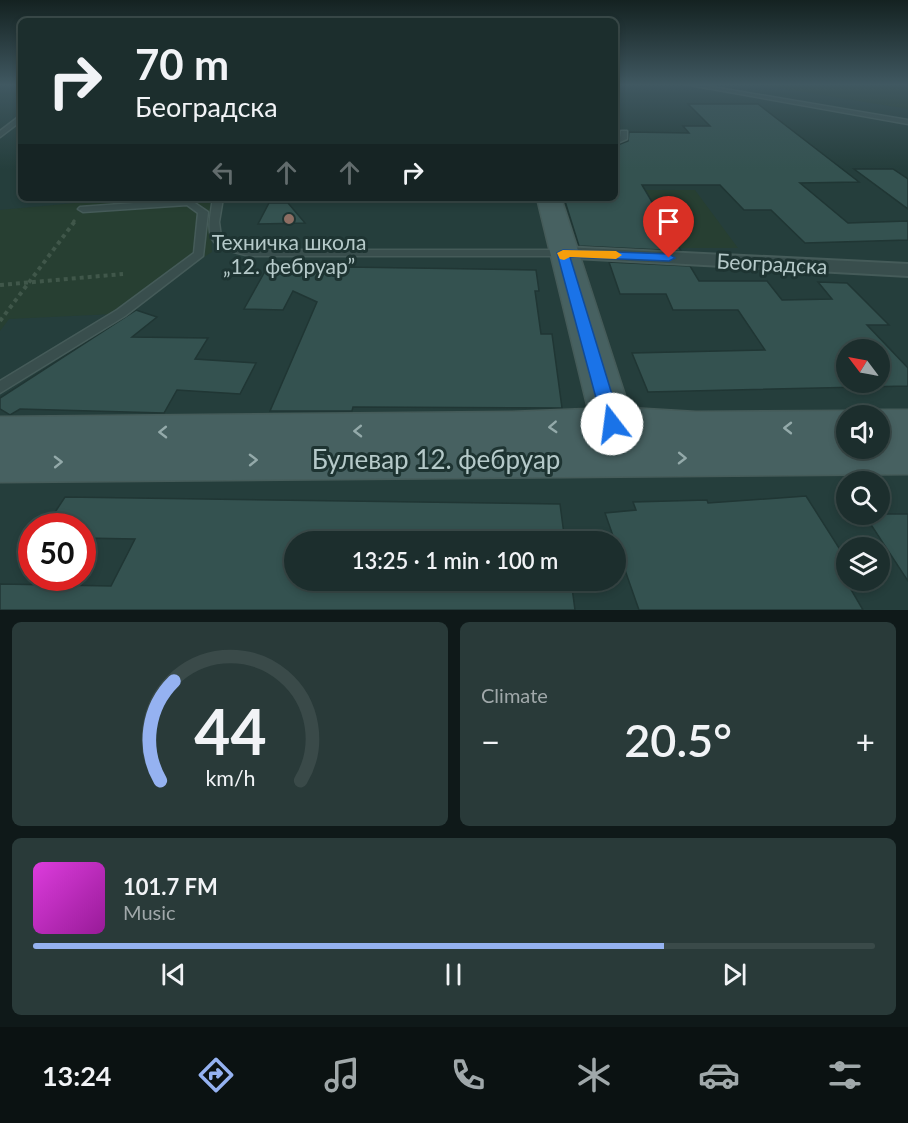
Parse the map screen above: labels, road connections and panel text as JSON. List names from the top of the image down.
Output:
{
  "streets": {
    "main road": ["Булевар 12. фебруар"],
    "street": ["Београдска"]
  },
  "places": ["Техничка школа „12. фебруар”"],
  "north": "top left",
  "page": {
    "turn": ["70 m", "Београдска"],
    "limit": "50",
    "trip": "13:25 · 1 min · 100 m",
    "tile": "Climate",
    "heat": ["−", "20.5°", "+"],
    "song": ["101.7 FM", "Music"],
    "tabs": "13:24",
    "gauge": ["44", "km/h"]
  }
}
